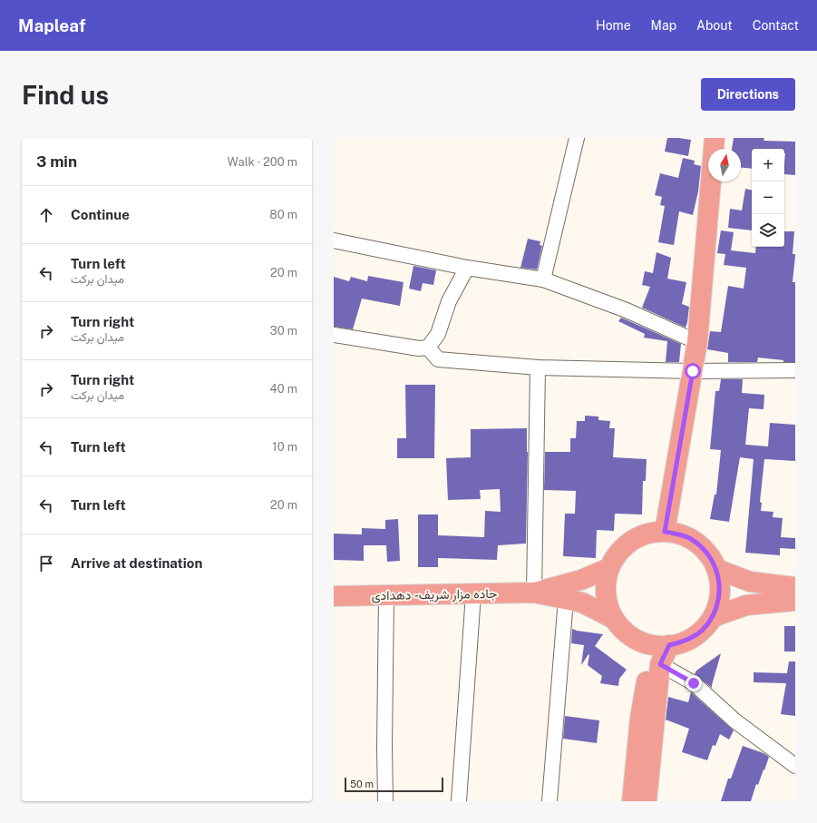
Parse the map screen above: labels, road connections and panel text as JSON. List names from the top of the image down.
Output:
{
  "streets": {
    "main road": ["جاده مزار شریف - دهدادی"]
  },
  "scale_bar": "50 m",
  "north": "top",
  "page": {
    "header": "Mapleaf",
    "nav": [
      "Home",
      "Map",
      "About",
      "Contact"
    ],
    "buttons": "Directions",
    "title": "Find us",
    "heading": ["3 min", "Walk · 200 m"],
    "map_buttons": ["+", "−"],
    "list": [
      ["Continue", "80 m"],
      ["Turn left", "میدان برکت", "20 m"],
      ["Turn right", "میدان برکت", "30 m"],
      ["Turn right", "میدان برکت", "40 m"],
      ["Turn left", "10 m"],
      ["Turn left", "20 m"],
      "Arrive at destination"
    ],
    "scale": "50 m"
  }
}
